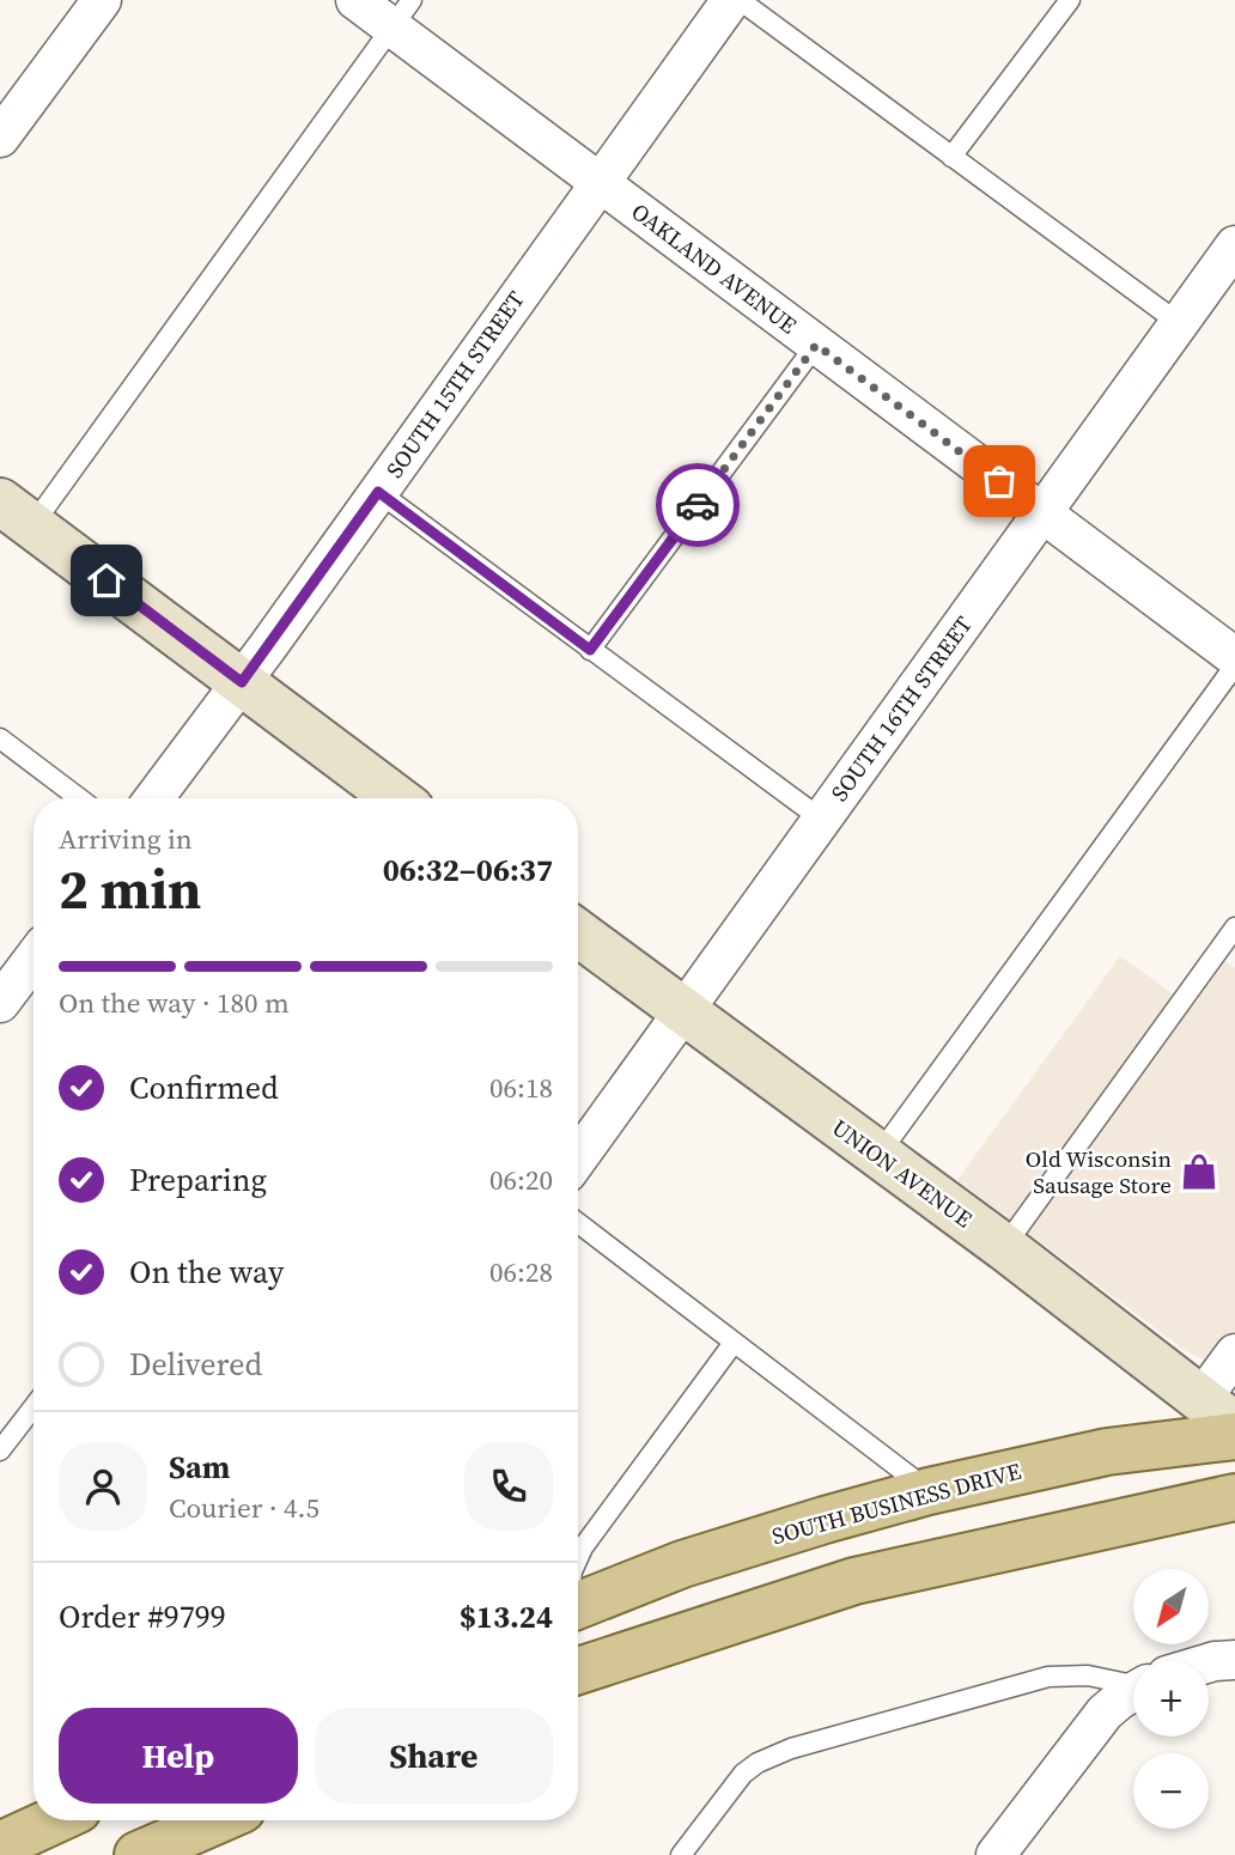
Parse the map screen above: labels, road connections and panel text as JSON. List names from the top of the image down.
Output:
{
  "streets": {
    "main road": ["SOUTH BUSINESS DRIVE"],
    "street": [
      "OAKLAND AVENUE",
      "SOUTH 15TH STREET",
      "SOUTH 16TH STREET",
      "UNION AVENUE"
    ]
  },
  "crossings": [
    ["OAKLAND AVENUE", "SOUTH 15TH STREET"],
    ["OAKLAND AVENUE", "SOUTH 16TH STREET"],
    ["SOUTH 16TH STREET", "UNION AVENUE"]
  ],
  "places": {
    "shop": ["Old Wisconsin Sausage Store"]
  },
  "north": "bottom left",
  "page": {
    "heading": ["2 min", "Arriving in", "06:32–06:37"],
    "panel": [
      "Sam",
      "Courier · 4.5",
      "Order #9799",
      "$13.24"
    ],
    "bar": "On the way · 180 m",
    "list": [
      ["Confirmed", "06:18"],
      ["Preparing", "06:20"],
      ["On the way", "06:28"],
      "Delivered"
    ],
    "map_buttons": ["+", "−"],
    "buttons": ["Help", "Share"]
  }
}
